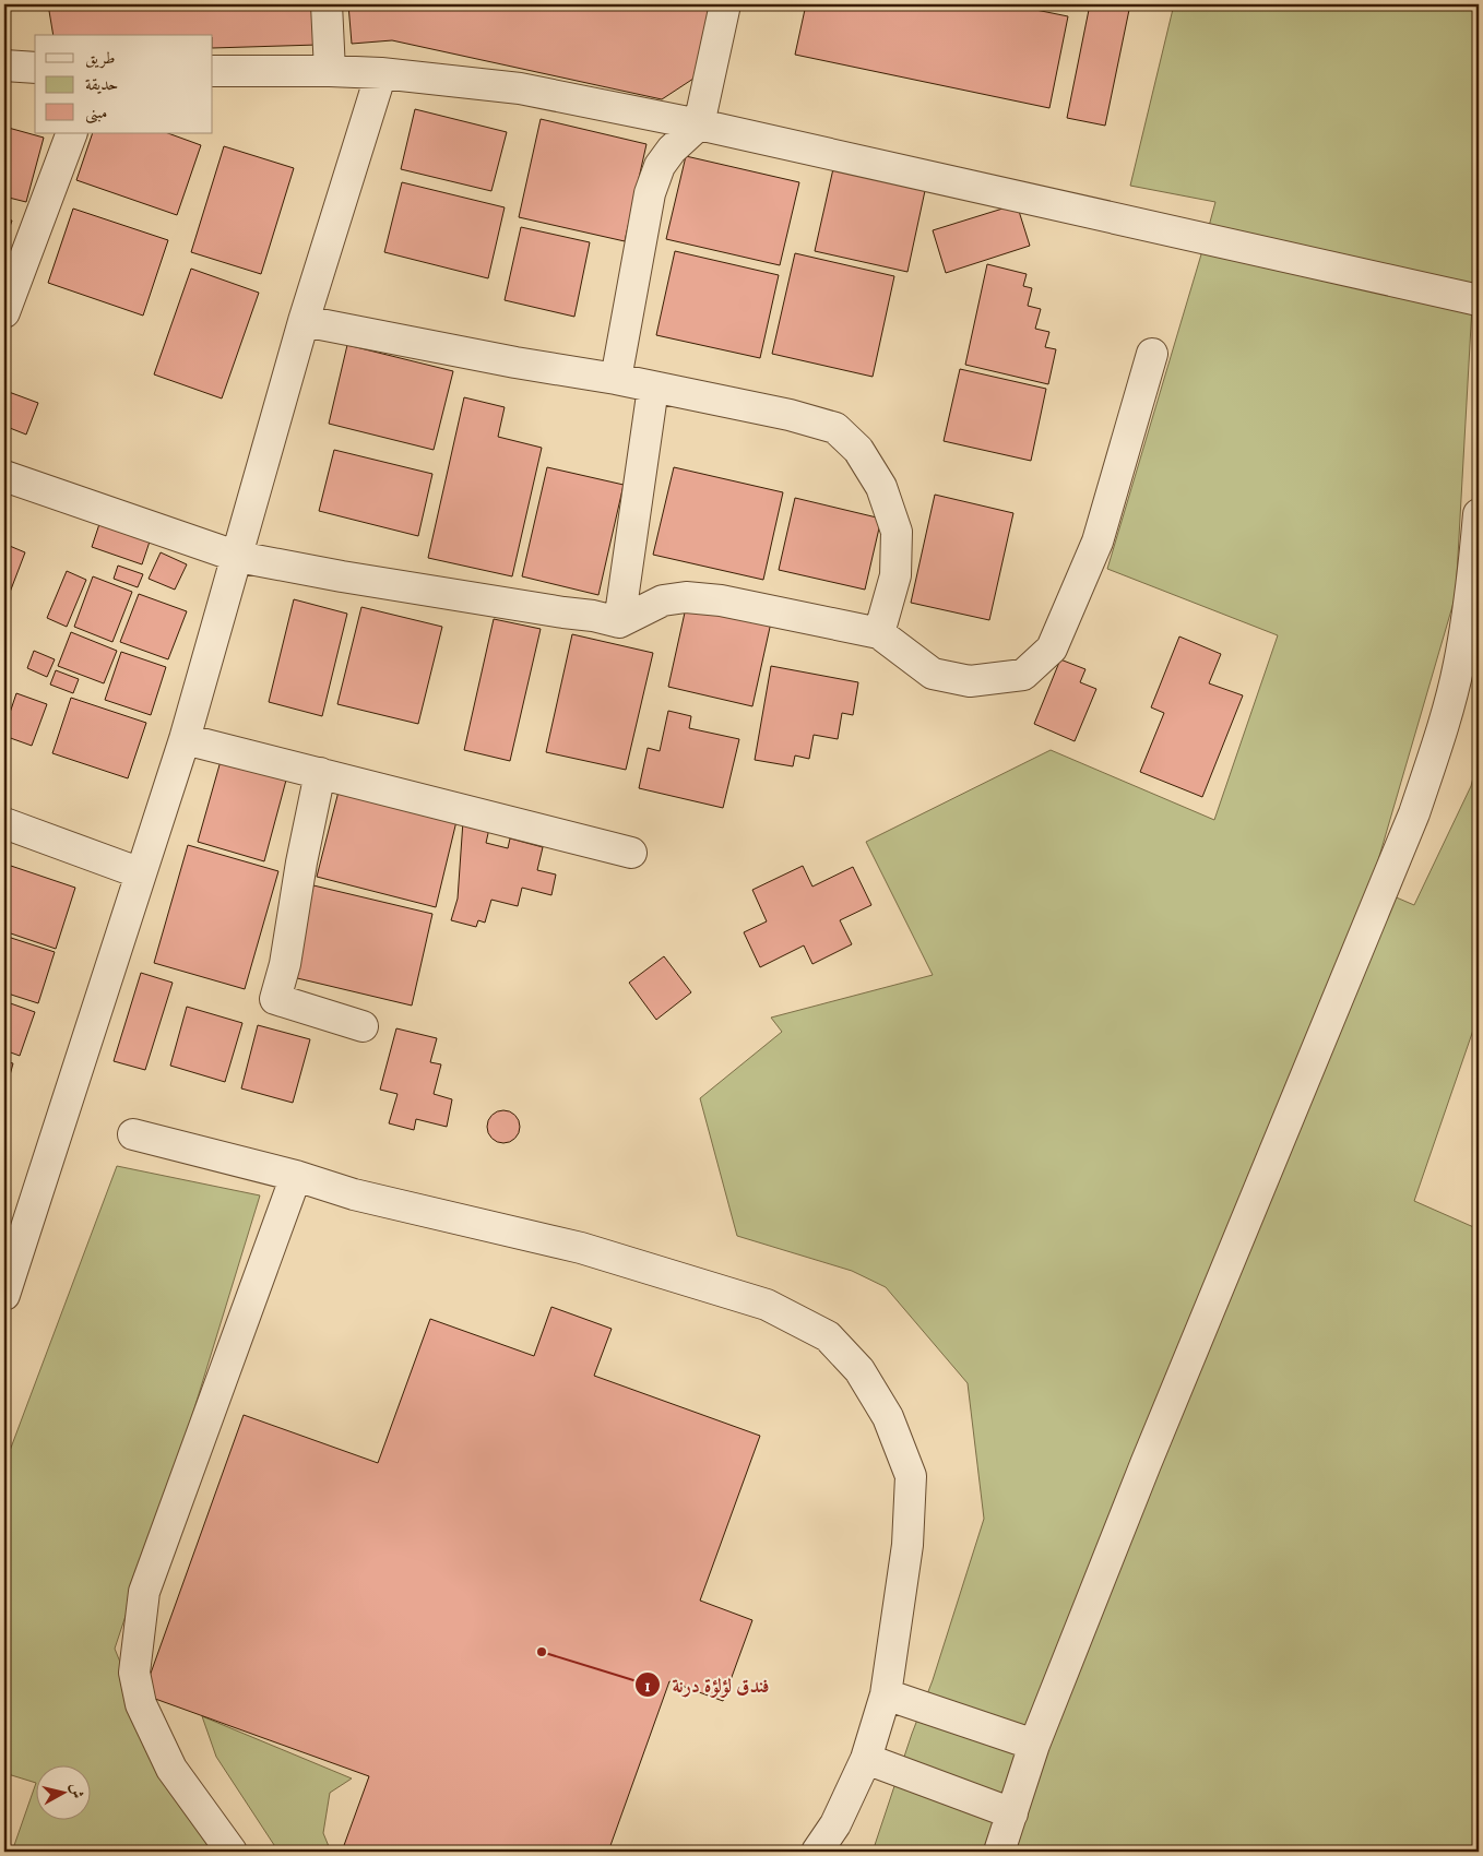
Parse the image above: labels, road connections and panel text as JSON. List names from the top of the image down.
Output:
{
  "places": ["فندق لؤلؤة درنة"],
  "legend": ["طريق", "حديقة", "مبنى"],
  "north": "right"
}
